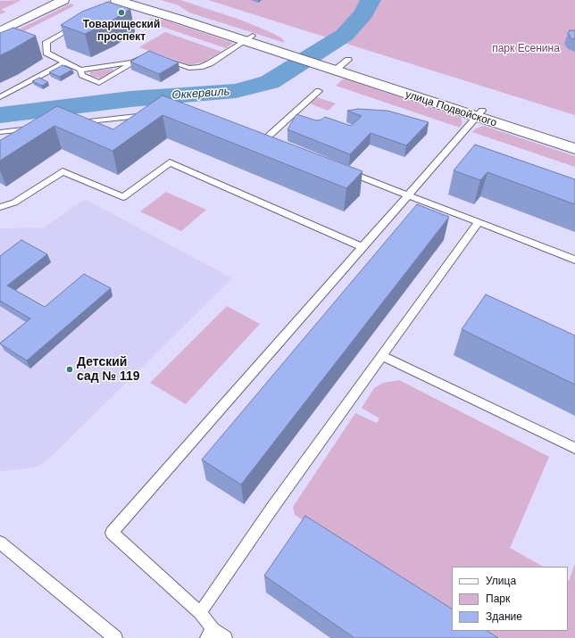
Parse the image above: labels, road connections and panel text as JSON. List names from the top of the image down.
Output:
{
  "streets": {
    "street": ["улица Подвойского"]
  },
  "water": ["Оккервиль"],
  "parks": ["парк Есенина"],
  "places": ["Товарищеский проспект", "Детский сад № 119"],
  "legend": ["Улица", "Парк", "Здание"]
}
